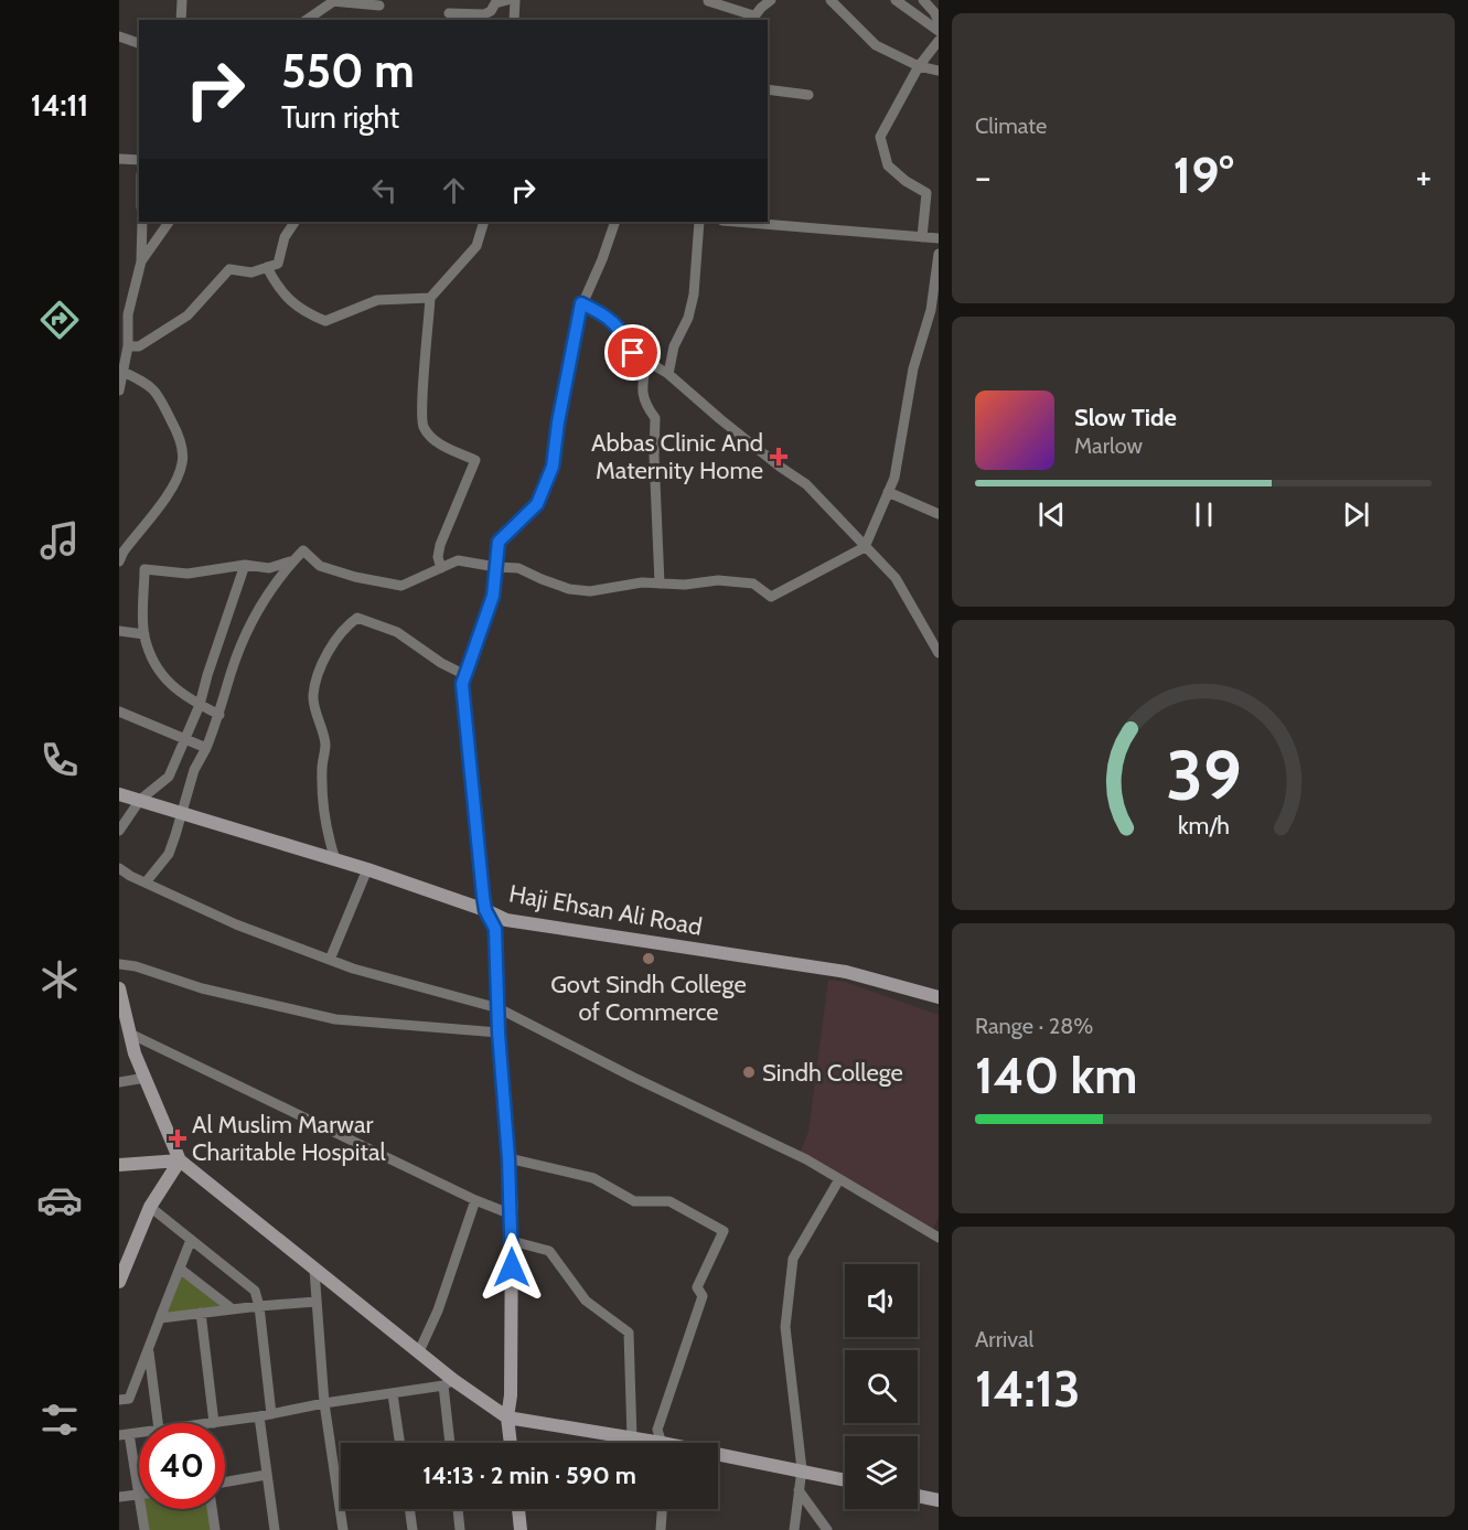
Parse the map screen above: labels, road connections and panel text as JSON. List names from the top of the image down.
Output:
{
  "streets": {
    "street": ["Haji Ehsan Ali Road"]
  },
  "places": {
    "health": ["Abbas Clinic And Maternity Home", "Al Muslim Marwar Charitable Hospital"],
    "other": ["Govt Sindh College of Commerce", "Sindh College"]
  },
  "page": {
    "tabs": "14:11",
    "tile": [
      "Climate",
      ["Range · 28%", "140 km"],
      ["Arrival", "14:13"]
    ],
    "turn": ["550 m", "Turn right"],
    "heat": ["−", "19°", "+"],
    "song": ["Slow Tide", "Marlow"],
    "limit": "40",
    "trip": "14:13 · 2 min · 590 m",
    "gauge": ["39", "km/h"]
  }
}
